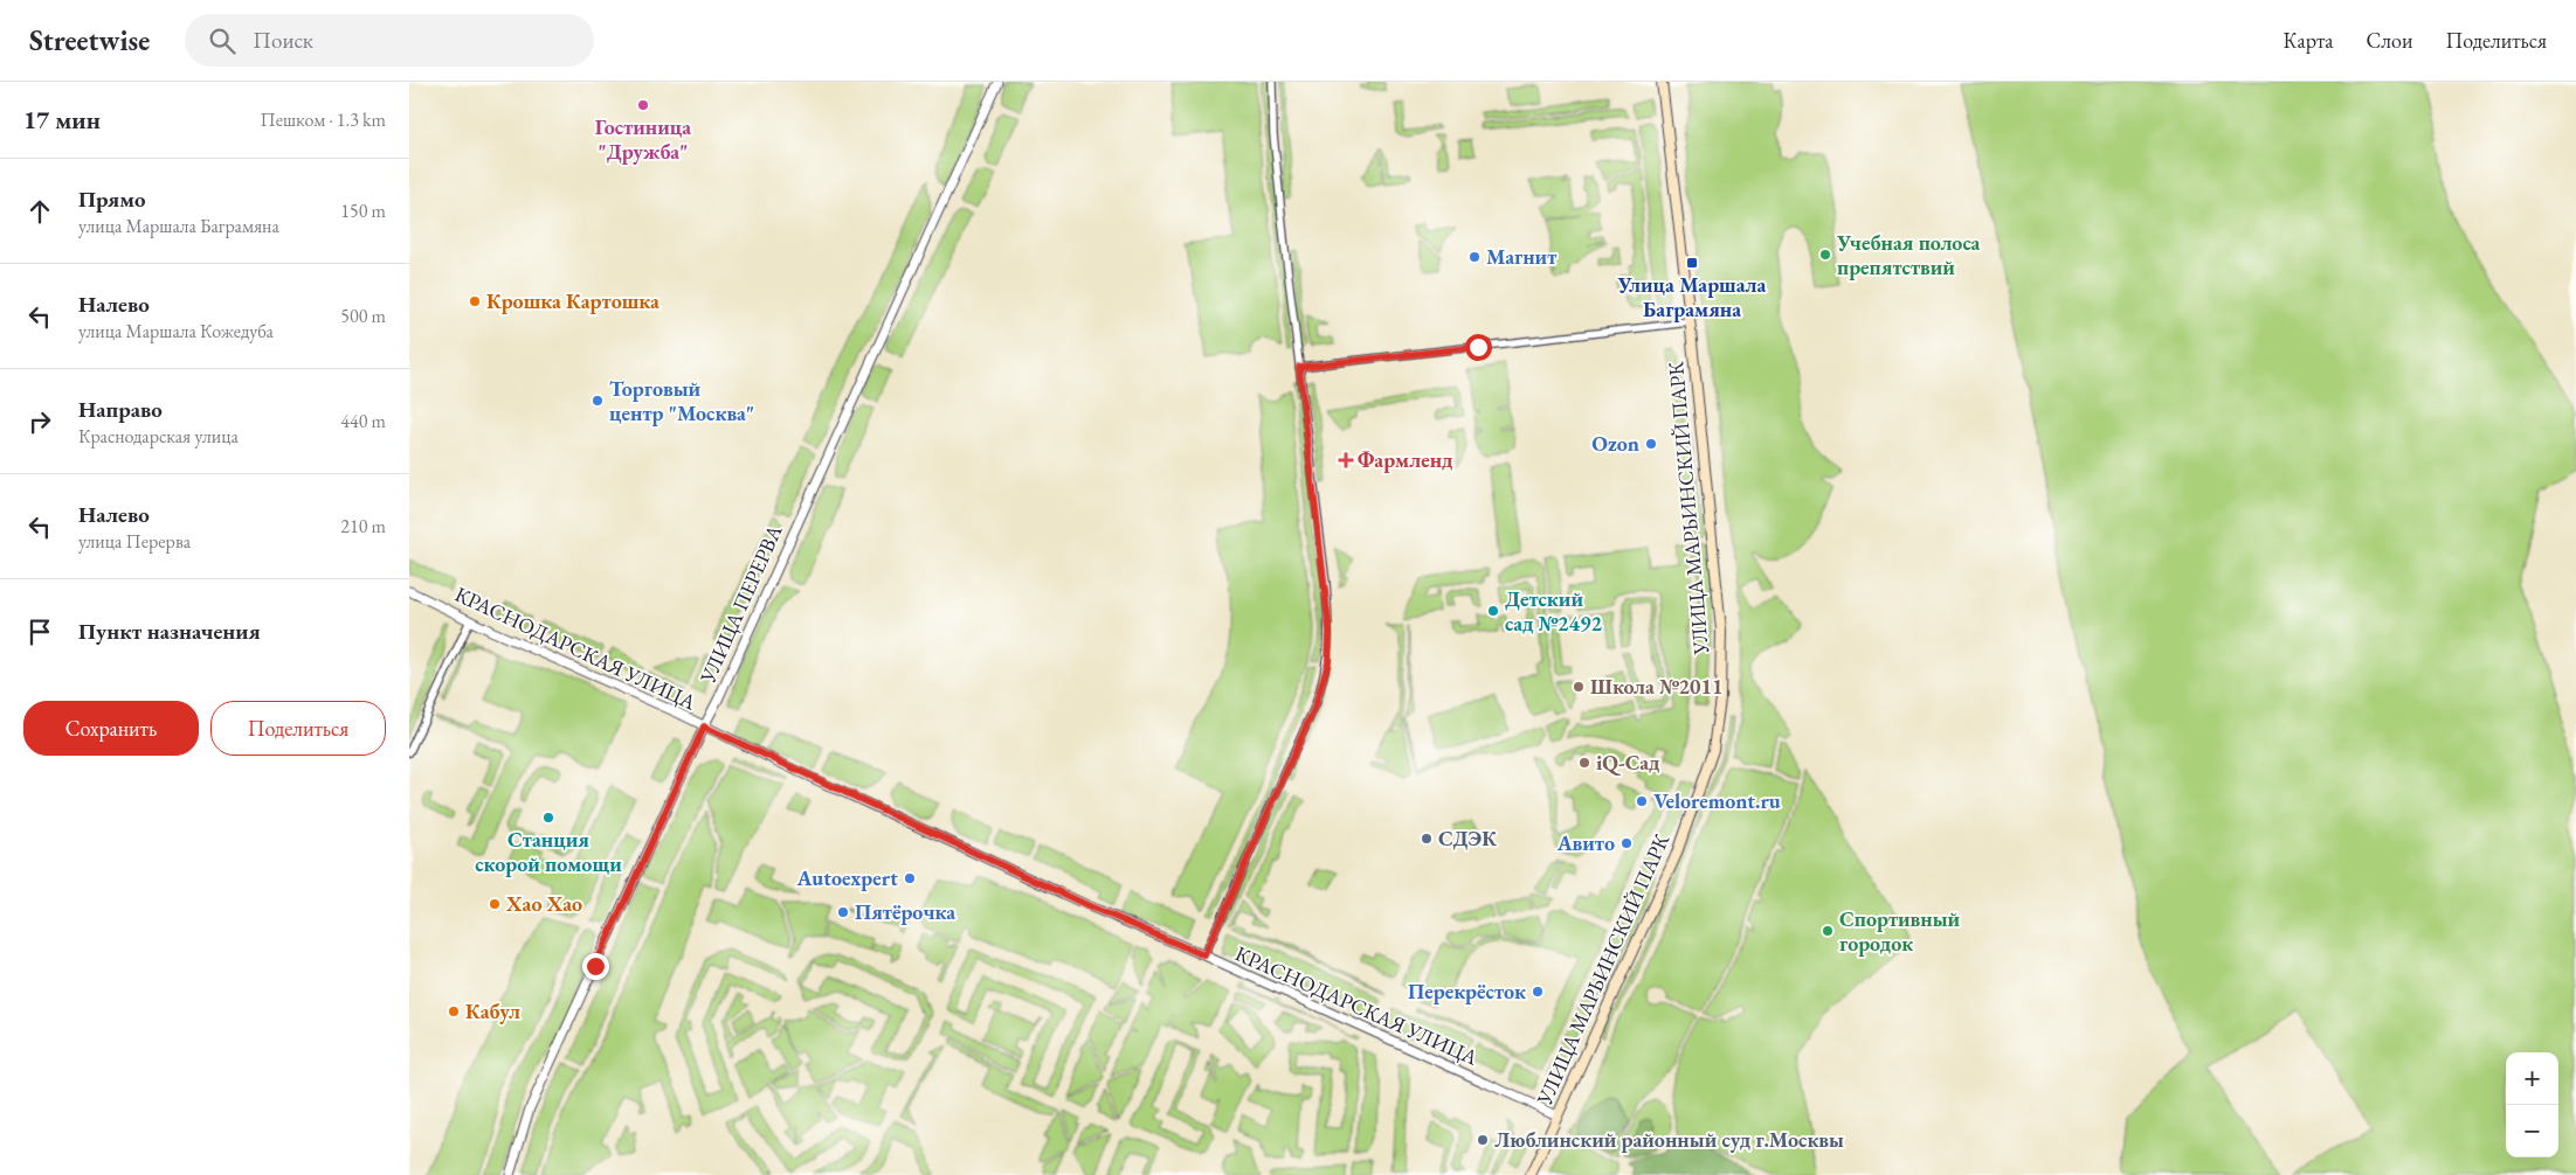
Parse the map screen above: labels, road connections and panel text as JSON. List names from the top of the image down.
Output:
{
  "streets": {
    "main road": ["УЛИЦА МАРЬИНСКИЙ ПАРК"],
    "street": ["УЛИЦА ПЕРЕРВА", "КРАСНОДАРСКАЯ УЛИЦА"]
  },
  "crossings": [
    ["УЛИЦА МАРЬИНСКИЙ ПАРК", "КРАСНОДАРСКАЯ УЛИЦА"],
    ["УЛИЦА ПЕРЕРВА", "КРАСНОДАРСКАЯ УЛИЦА"]
  ],
  "places": {
    "other": [
      "Гостиница \"Дружба\"",
      "Учебная полоса препятствий",
      "Магнит",
      "Крошка Картошка",
      "Торговый центр \"Москва\"",
      "Ozon",
      "Детский сад №2492",
      "Школа №2011",
      "iQ-Сад",
      "Veloremont.ru",
      "Станция скорой помощи",
      "СДЭК",
      "Авито",
      "Autoexpert",
      "Хао Хао",
      "Пятёрочка",
      "Спортивный городок",
      "Перекрёсток",
      "Кабул",
      "Люблинский районный суд г.Москвы"
    ],
    "transit": ["Улица Маршала Баграмяна"],
    "health": ["Фармленд"]
  },
  "page": {
    "header": "Streetwise",
    "search": "Поиск",
    "nav": ["Карта", "Слои", "Поделиться"],
    "heading": ["17 мин", "Пешком · 1.3 km"],
    "list": [
      ["Прямо", "улица Маршала Баграмяна", "150 m"],
      ["Налево", "улица Маршала Кожедуба", "500 m"],
      ["Направо", "Краснодарская улица", "440 m"],
      ["Налево", "улица Перерва", "210 m"],
      "Пункт назначения"
    ],
    "buttons": ["Сохранить", "Поделиться"],
    "map_buttons": ["+", "−"]
  }
}
